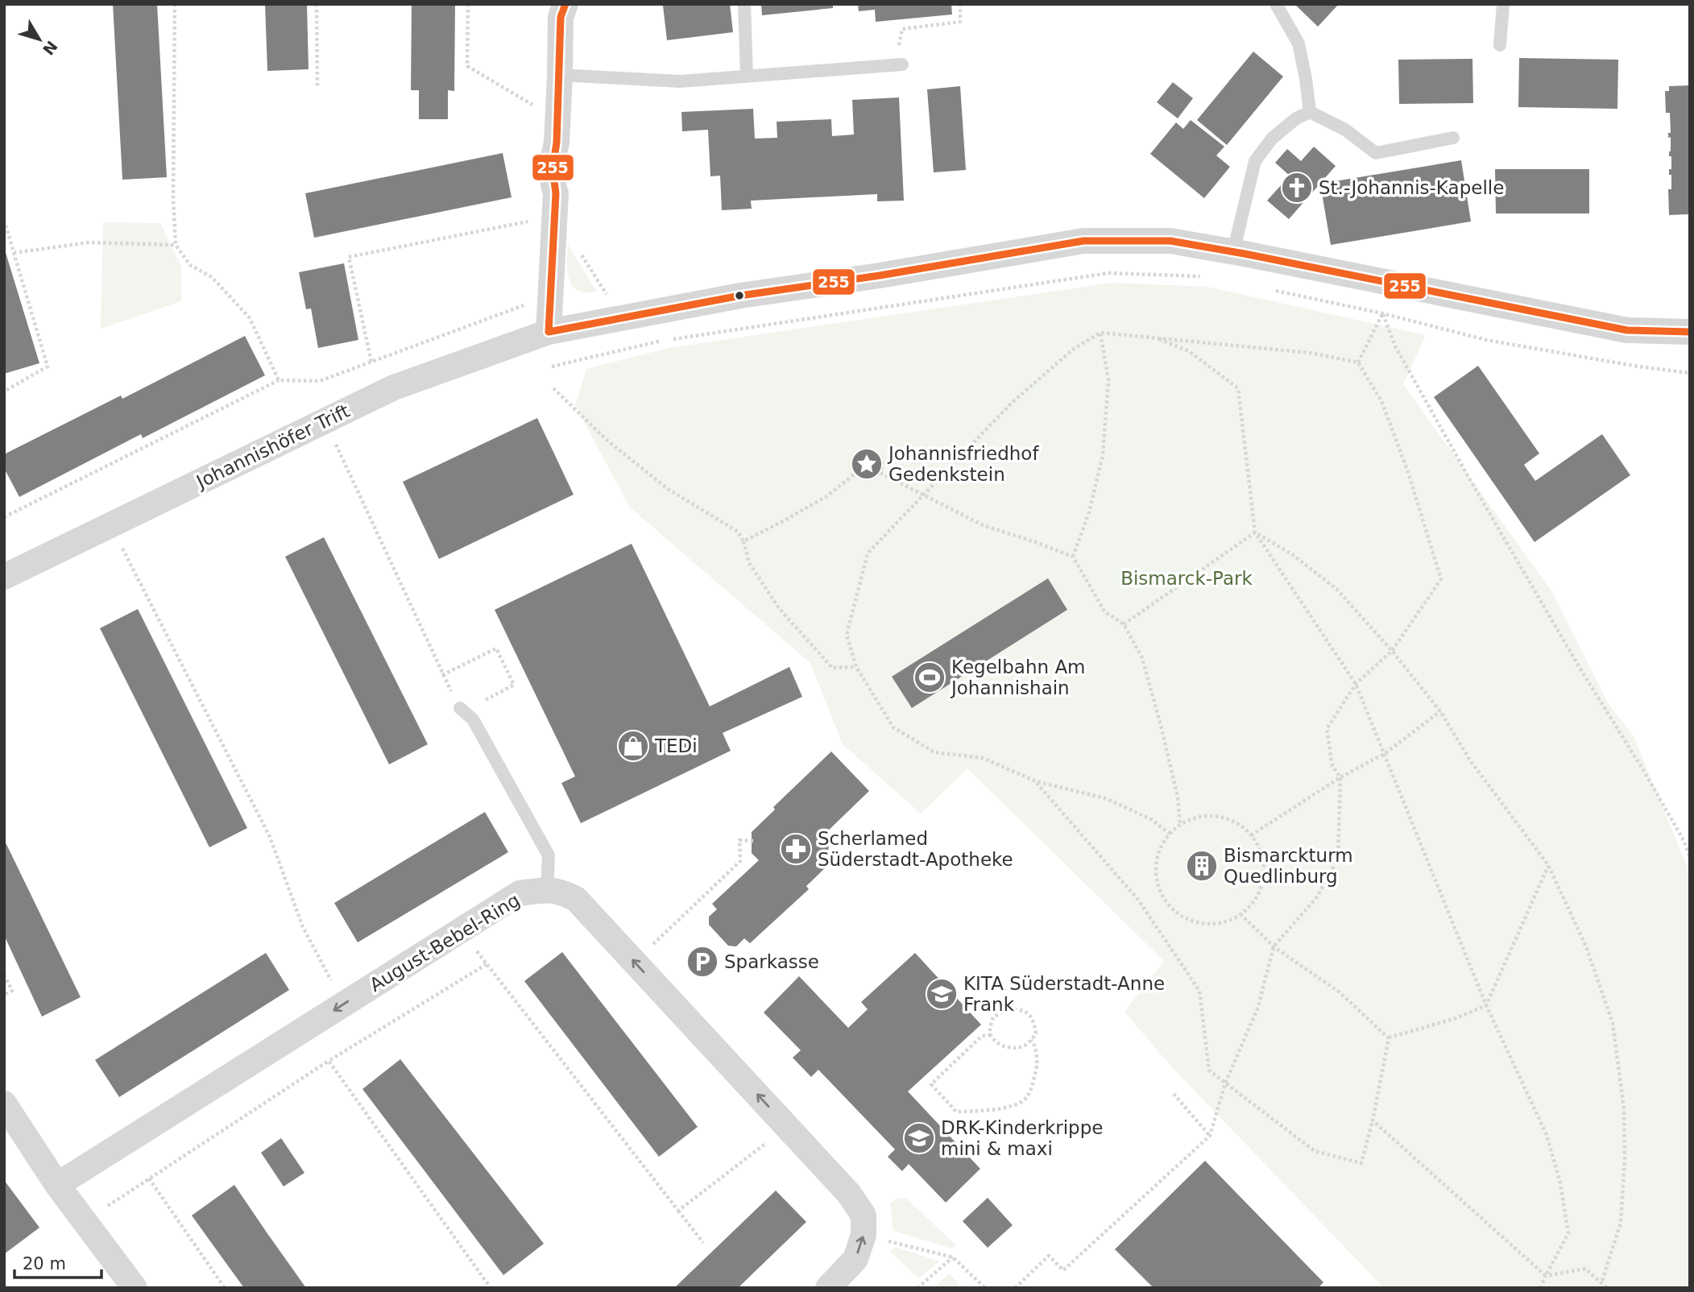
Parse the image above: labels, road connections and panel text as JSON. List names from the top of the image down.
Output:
{
  "streets": {
    "street": ["Johannishöfer Trift", "August-Bebel-Ring"]
  },
  "parks": ["Bismarck-Park"],
  "places": {
    "church": ["St.-Johannis-Kapelle"],
    "place": ["Johannisfriedhof Gedenkstein"],
    "sports": ["Kegelbahn Am Johannishain"],
    "shop": ["TEDi"],
    "pharmacy": ["Scherlamed Süderstadt-Apotheke"],
    "building": ["Bismarckturm Quedlinburg"],
    "parking": ["Sparkasse"],
    "school or university": ["KITA Süderstadt-Anne Frank", "DRK-Kinderkrippe mini & maxi"]
  },
  "lines": ["transit line 255"],
  "scale_bar": "20 m",
  "north": "bottom right"
}
